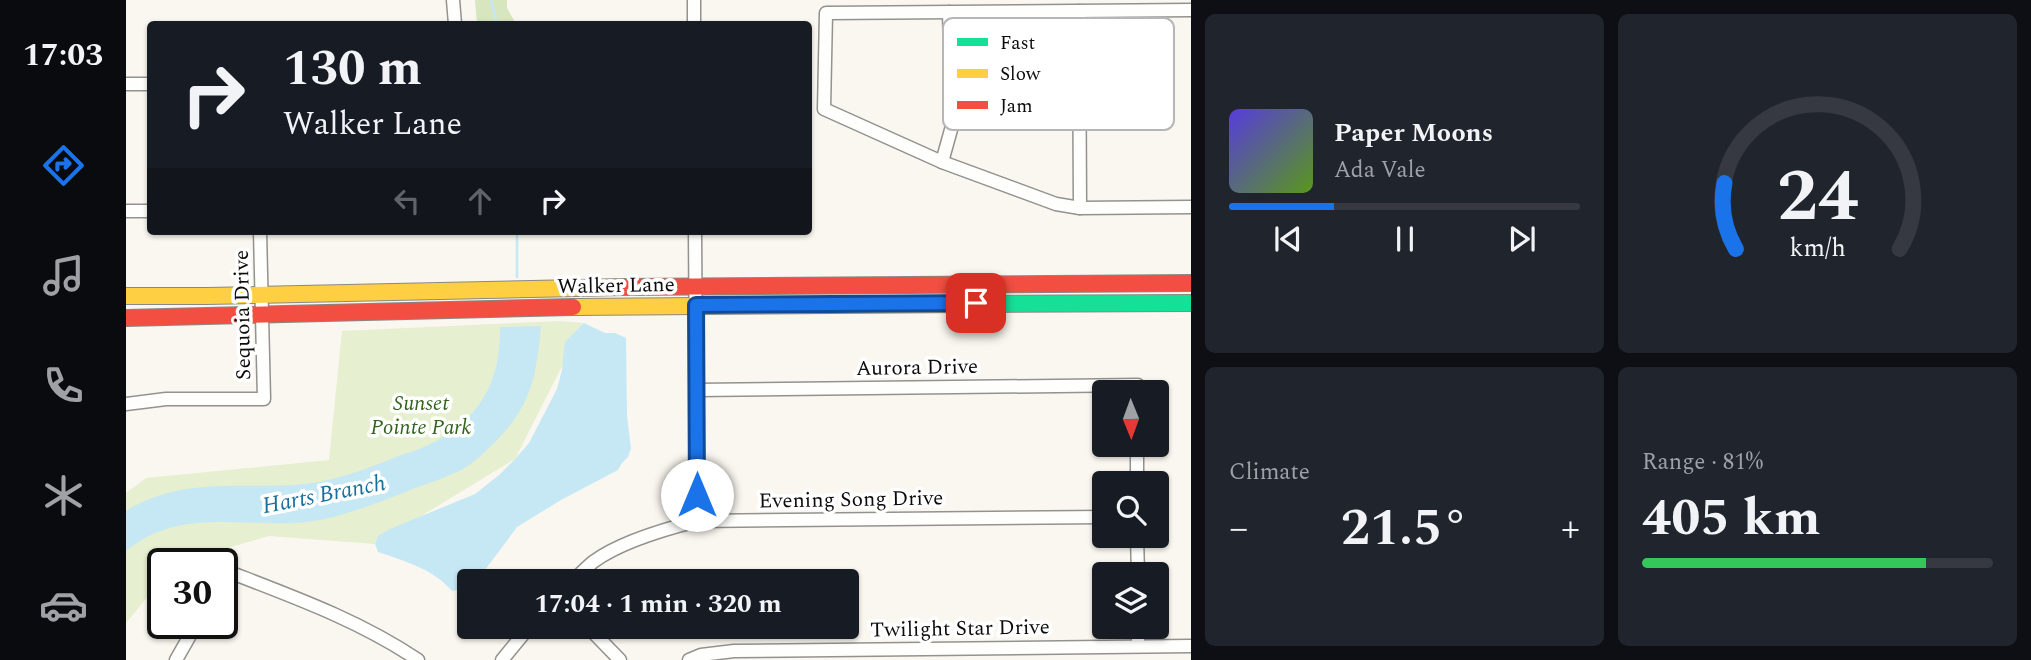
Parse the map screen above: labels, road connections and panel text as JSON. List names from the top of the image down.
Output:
{
  "streets": {
    "street": [
      "Walker Lane",
      "Sequoia Drive",
      "Aurora Drive",
      "Evening Song Drive",
      "Twilight Star Drive"
    ]
  },
  "crossings": [
    ["Walker Lane", "Sequoia Drive"]
  ],
  "water": ["Harts Branch"],
  "parks": ["Sunset Pointe Park"],
  "legend": ["Fast", "Slow", "Jam"],
  "north": "bottom",
  "page": {
    "tabs": "17:03",
    "turn": ["130 m", "Walker Lane"],
    "song": ["Paper Moons", "Ada Vale"],
    "tile": [
      "Climate",
      ["Range · 81%", "405 km"]
    ],
    "heat": ["−", "21.5°", "+"],
    "limit": "30",
    "trip": "17:04 · 1 min · 320 m",
    "gauge": ["24", "km/h"]
  }
}
